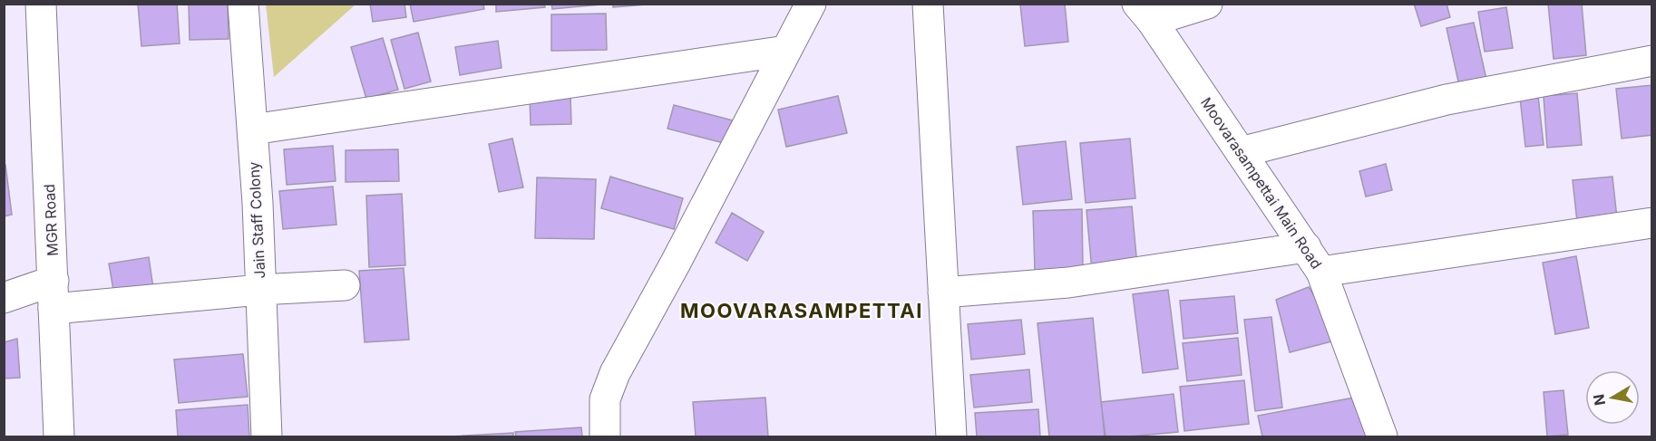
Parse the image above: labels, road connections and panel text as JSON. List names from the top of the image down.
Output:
{
  "streets": {
    "street": ["Moovarasampettai Main Road", "MGR Road", "Jain Staff Colony"]
  },
  "districts": ["MOOVARASAMPETTAI"],
  "north": "left"
}
